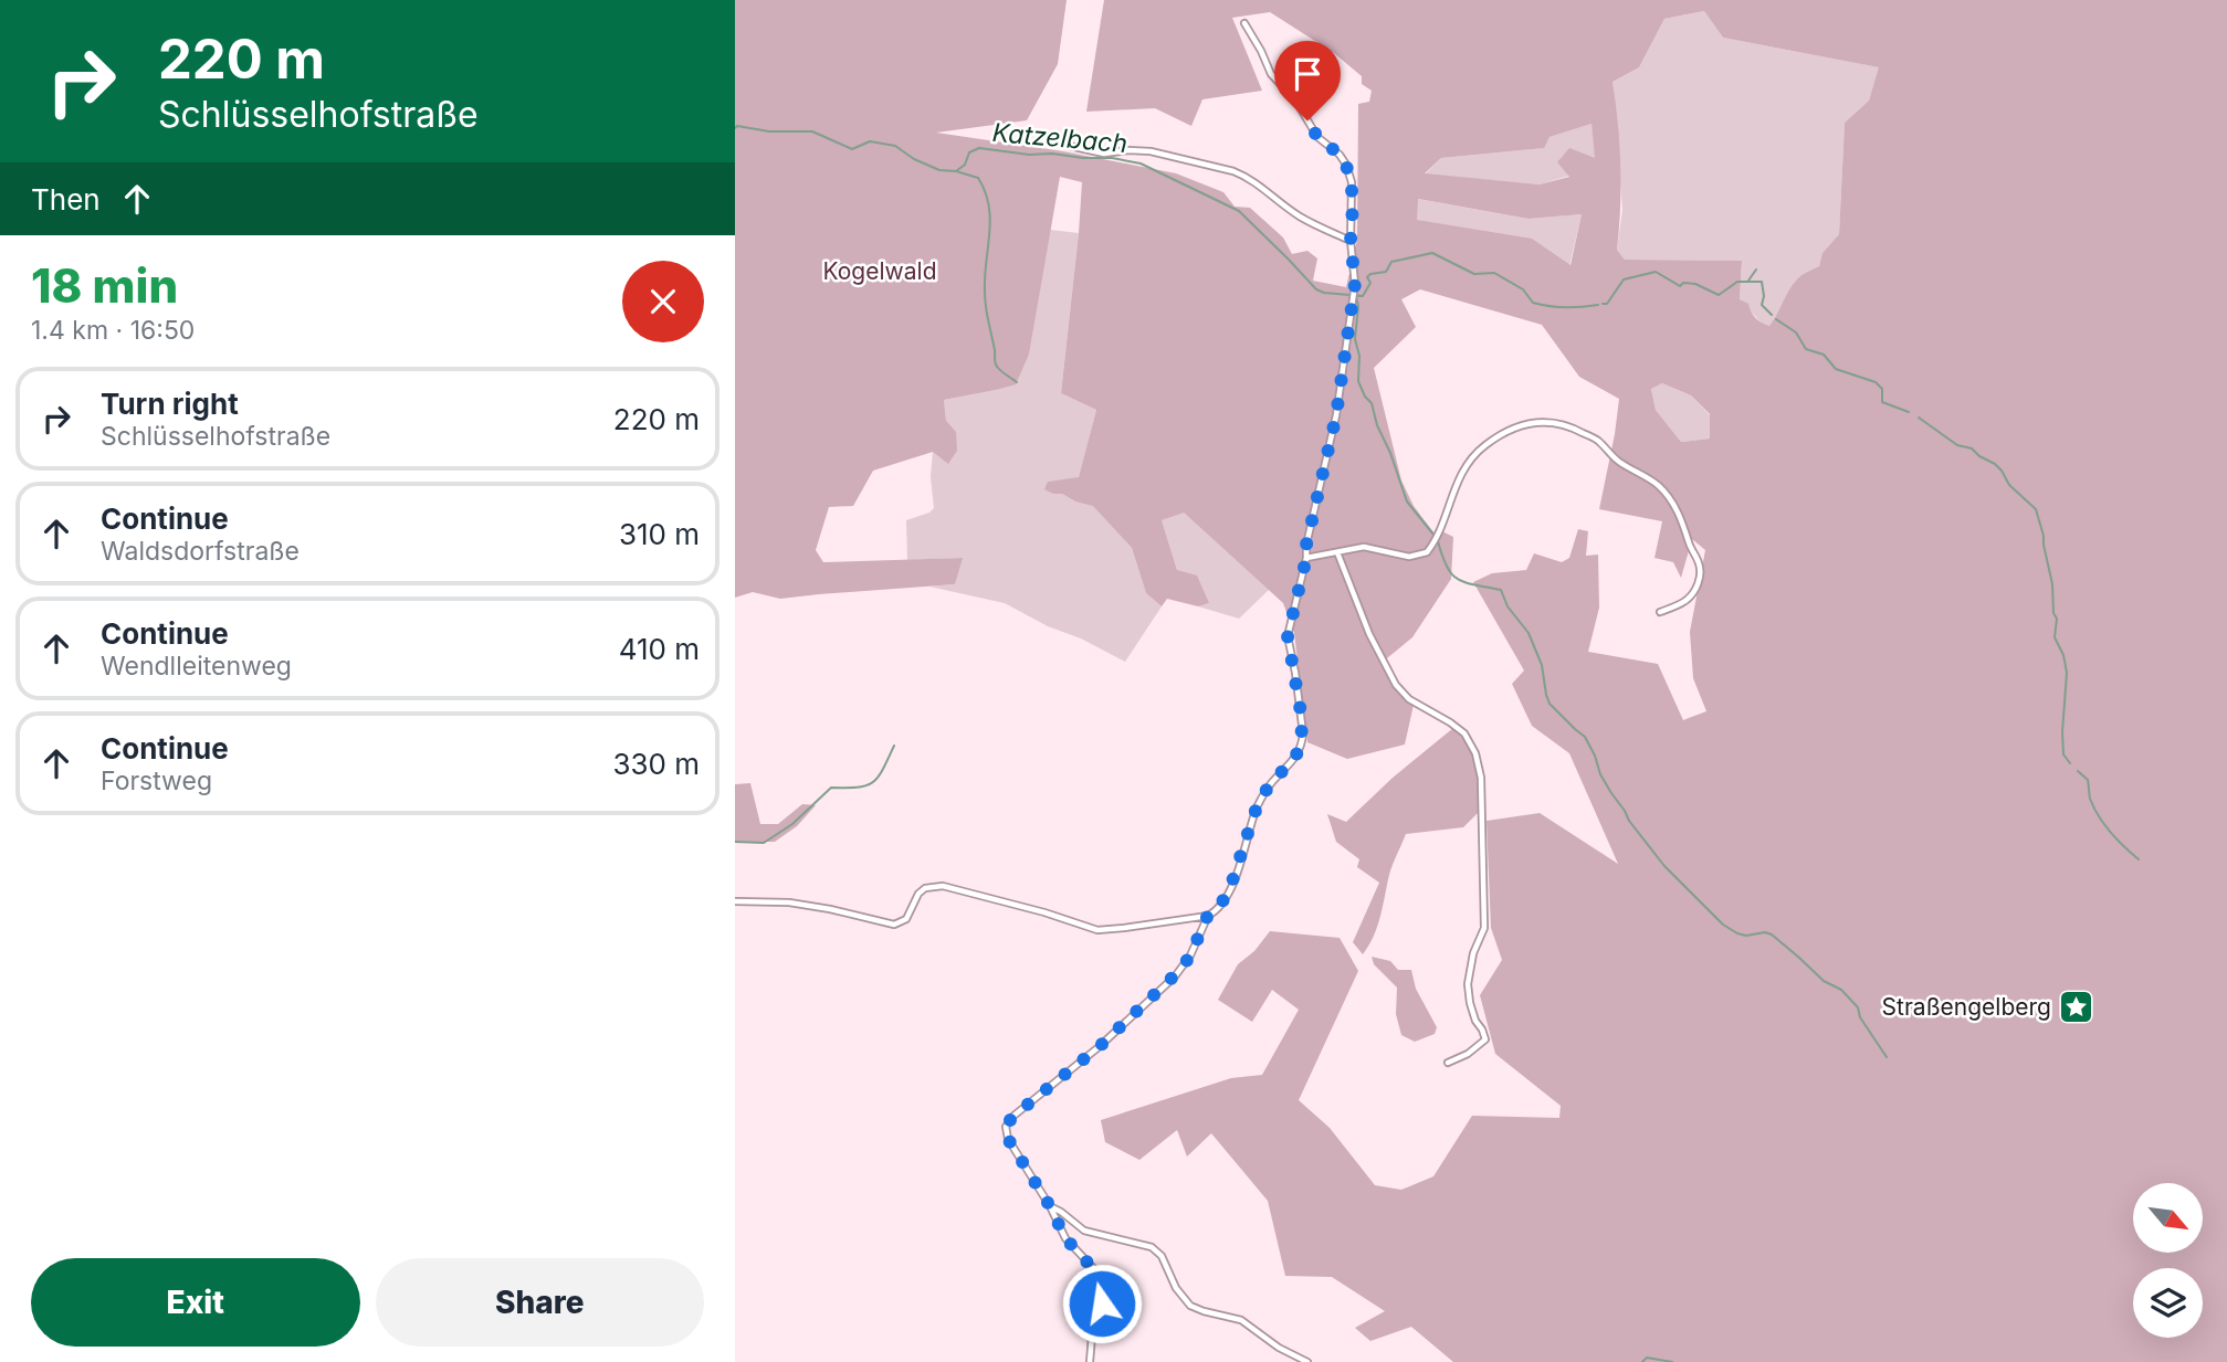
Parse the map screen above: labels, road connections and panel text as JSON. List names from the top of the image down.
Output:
{
  "water": ["Katzelbach"],
  "parks": ["Kogelwald"],
  "places": {
    "place": ["Straßengelberg"]
  },
  "north": "bottom right",
  "page": {
    "turn": ["220 m", "Schlüsselhofstraße"],
    "then": "Then",
    "heading": ["18 min", "1.4 km · 16:50"],
    "list": [
      {
        "name": "Turn right",
        "note": "Schlüsselhofstraße",
        "value": "220 m"
      },
      {
        "name": "Continue",
        "note": "Waldsdorfstraße",
        "value": "310 m"
      },
      {
        "name": "Continue",
        "note": "Wendlleitenweg",
        "value": "410 m"
      },
      {
        "name": "Continue",
        "note": "Forstweg",
        "value": "330 m"
      }
    ],
    "buttons": ["Exit", "Share"]
  }
}
